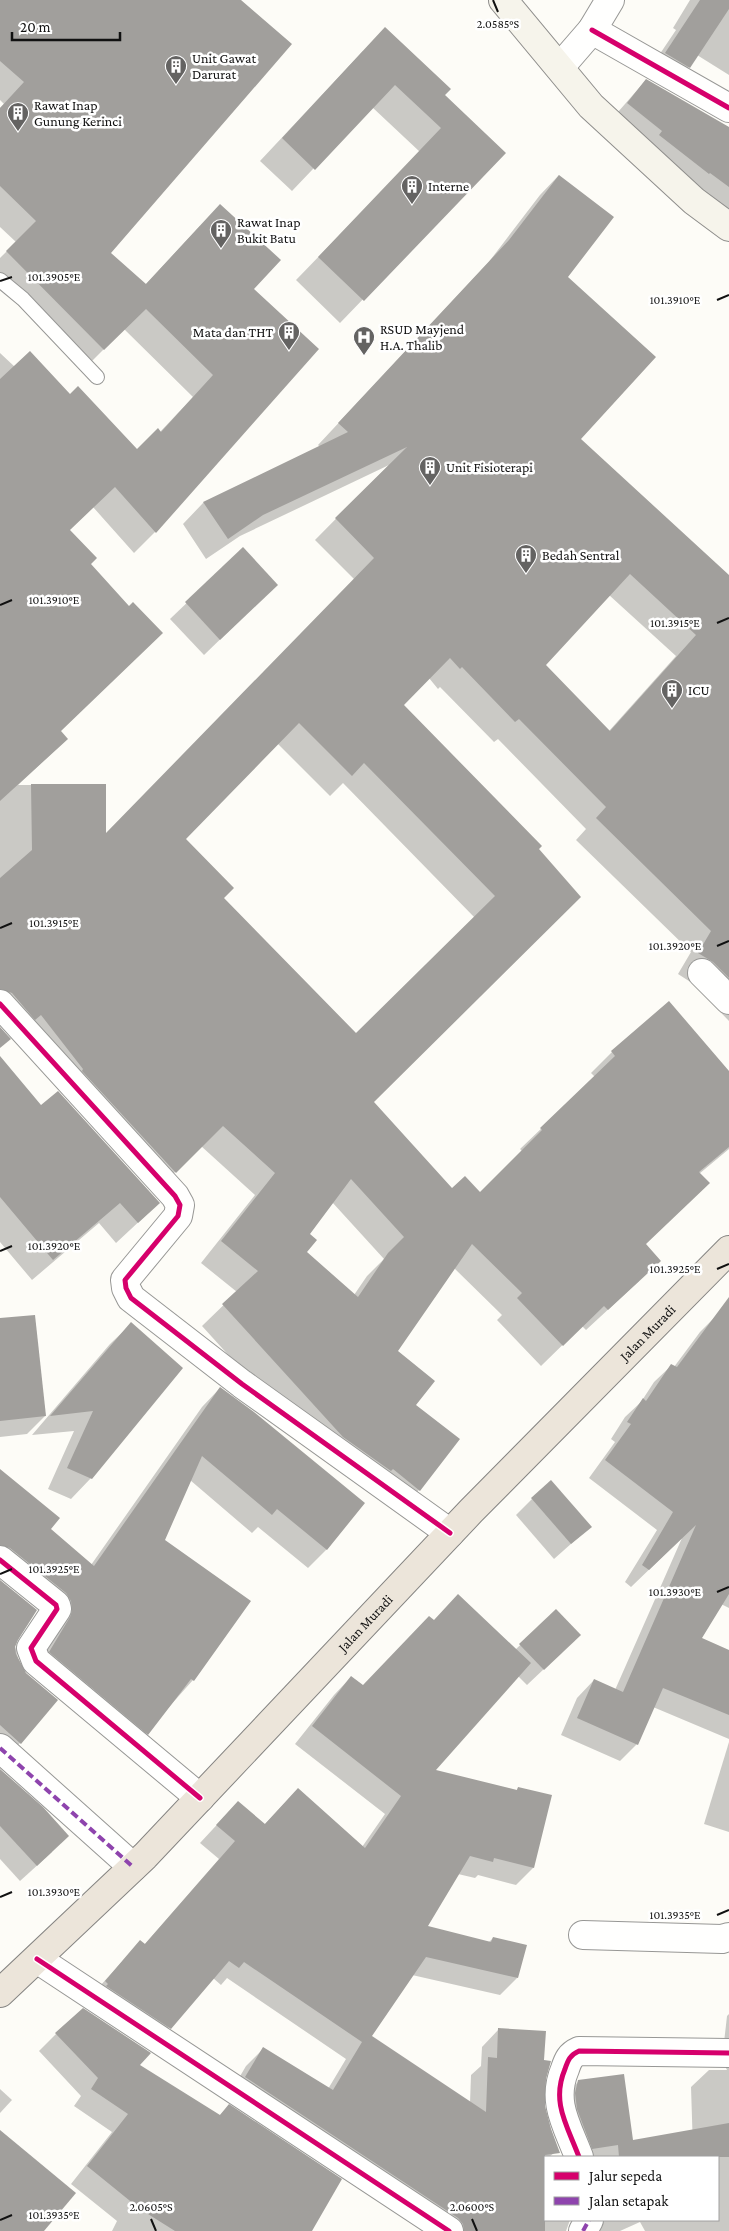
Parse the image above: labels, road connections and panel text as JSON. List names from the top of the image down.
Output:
{
  "streets": {
    "highway": ["Jalan Muradi"]
  },
  "places": {
    "building": [
      "Unit Gawat Darurat",
      "Rawat Inap Gunung Kerinci",
      "Interne",
      "Rawat Inap Bukit Batu",
      "Mata dan THT",
      "Unit Fisioterapi",
      "Bedah Sentral",
      "ICU"
    ],
    "hospital": ["RSUD Mayjend H.A. Thalib"]
  },
  "legend": ["Jalur sepeda", "Jalan setapak"],
  "scale_bar": "20 m",
  "coordinates": [
    "2.0585°S",
    "101.3905°E",
    "101.3910°E",
    "101.3915°E",
    "101.3920°E",
    "101.3925°E",
    "101.3930°E",
    "101.3935°E",
    "2.0605°S",
    "2.0600°S"
  ]
}
